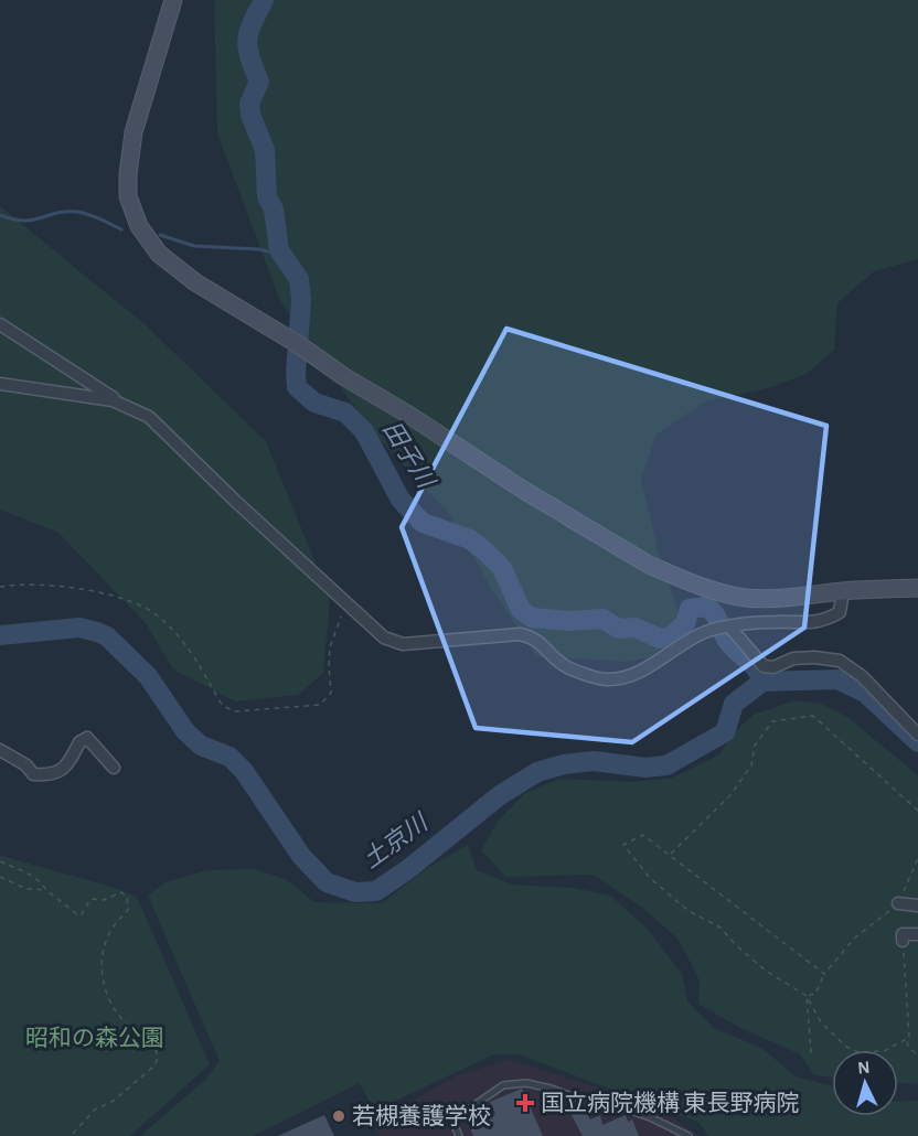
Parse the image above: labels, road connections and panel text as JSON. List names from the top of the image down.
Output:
{
  "water": ["田子川", "土京川"],
  "parks": ["昭和の森公園"],
  "places": {
    "health": ["国立病院機構 東長野病院"],
    "other": ["若槻養護学校"]
  },
  "north": "top"
}
